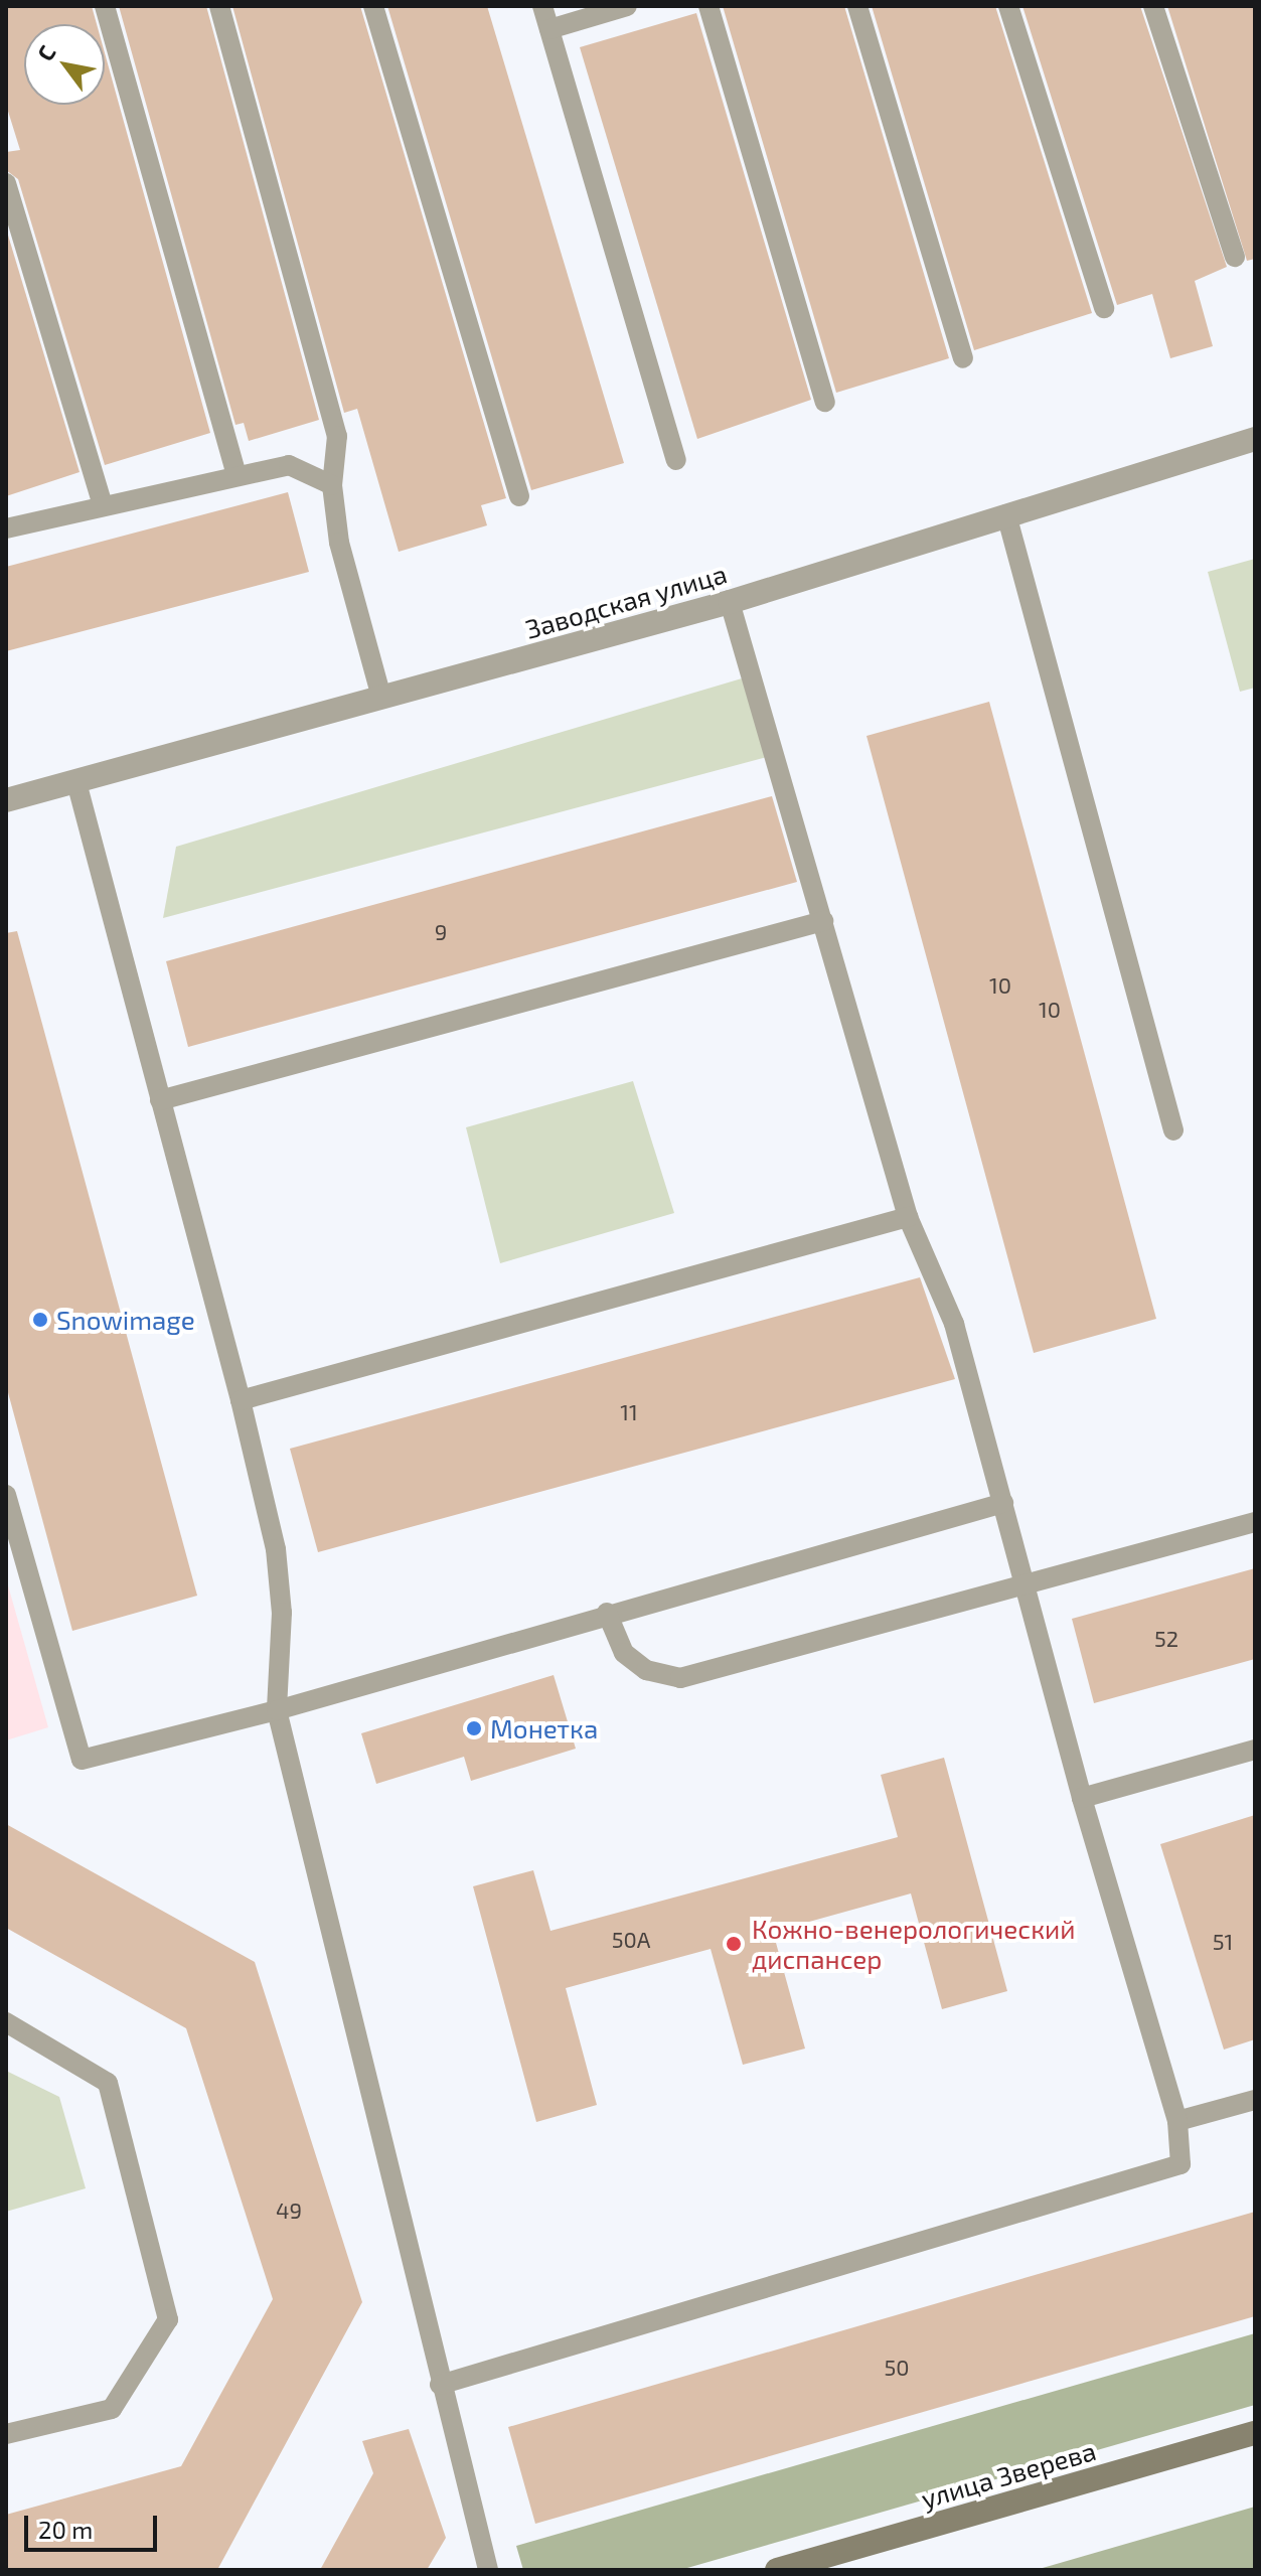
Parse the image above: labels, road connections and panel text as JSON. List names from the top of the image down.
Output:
{
  "streets": {
    "main road": ["улица Зверева"],
    "street": ["Заводская улица"]
  },
  "places": ["Snowimage", "Монетка", "Кожно-венерологический диспансер"],
  "house_numbers": [
    "9",
    "10",
    "10",
    "11",
    "52",
    "50А",
    "51",
    "49",
    "50"
  ],
  "scale_bar": "20 m",
  "north": "top left"
}
